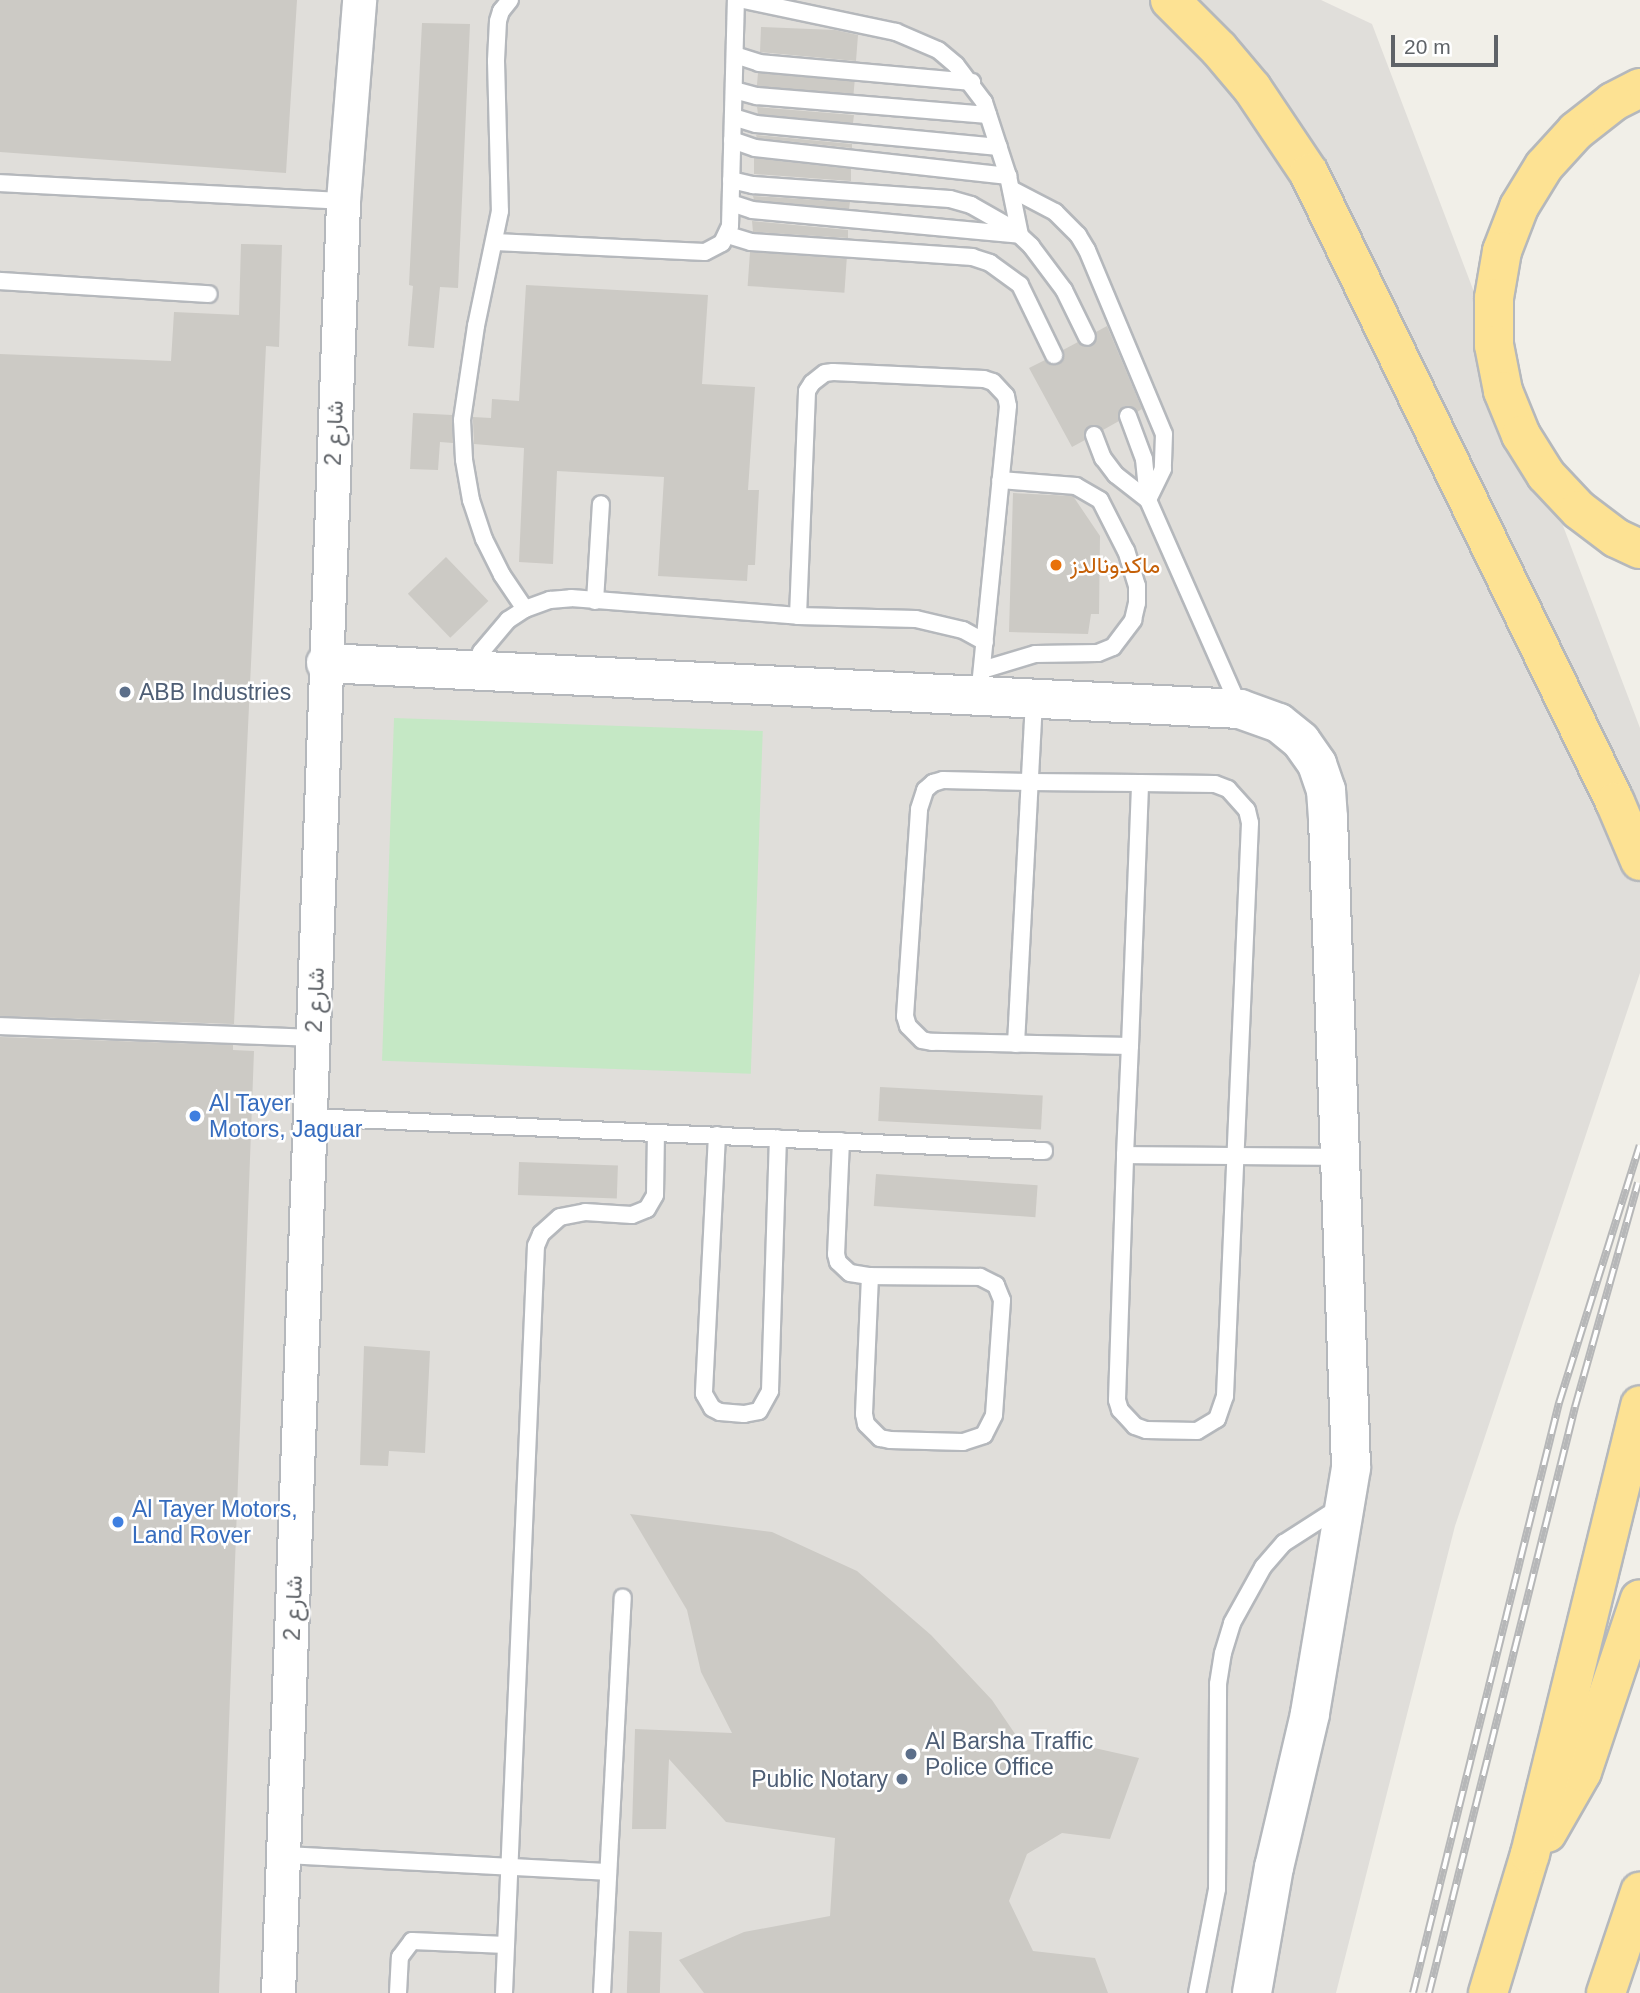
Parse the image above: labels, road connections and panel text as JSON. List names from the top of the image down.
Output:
{
  "streets": {
    "street": ["شارع 2"]
  },
  "places": [
    "ماكدونالدز",
    "ABB Industries",
    "Al Tayer Motors, Jaguar",
    "Al Tayer Motors, Land Rover",
    "Al Barsha Traffic Police Office",
    "Public Notary"
  ],
  "scale_bar": "20 m"
}
